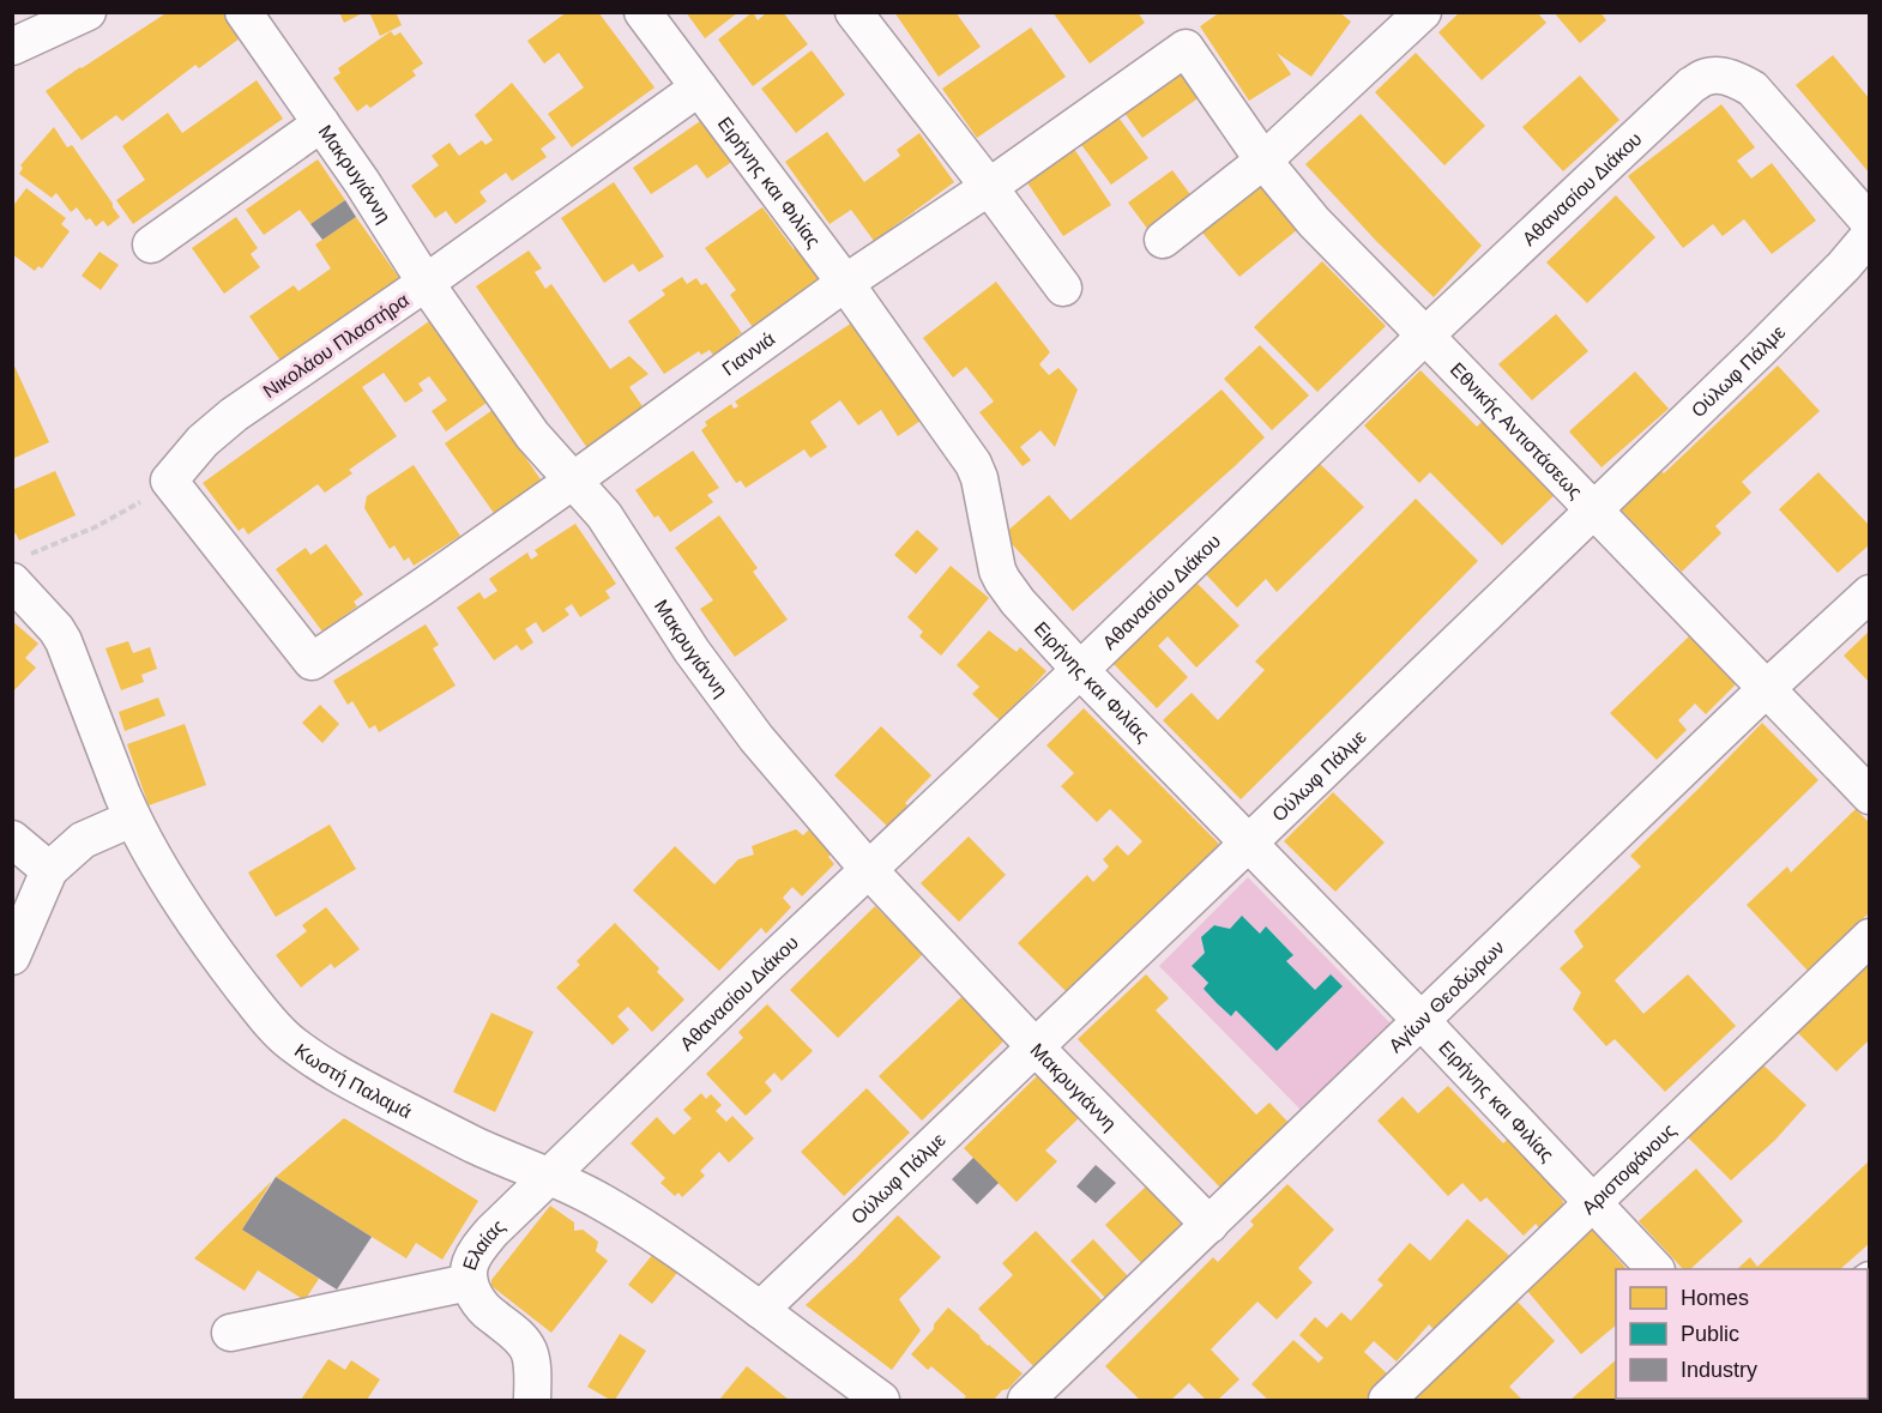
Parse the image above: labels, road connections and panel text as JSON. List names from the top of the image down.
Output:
{
  "streets": {
    "street": [
      "Μακρυγιάννη",
      "Ειρήνης και Φιλίας",
      "Αθανασίου Διάκου",
      "Νικολάου Πλαστήρα",
      "Γιαννιά",
      "Ούλωφ Πάλμε",
      "Εθνικής Αντιστάσεως",
      "Αγίων Θεοδώρων",
      "Κωστή Παλαμά",
      "Αριστοφάνους",
      "Ελαίας"
    ]
  },
  "crossings": [
    ["Μακρυγιάννη", "Αθανασίου Διάκου"],
    ["Μακρυγιάννη", "Νικολάου Πλαστήρα"],
    ["Μακρυγιάννη", "Γιαννιά"],
    ["Μακρυγιάννη", "Ούλωφ Πάλμε"],
    ["Μακρυγιάννη", "Αγίων Θεοδώρων"],
    ["Ειρήνης και Φιλίας", "Αθανασίου Διάκου"],
    ["Ειρήνης και Φιλίας", "Νικολάου Πλαστήρα"],
    ["Ειρήνης και Φιλίας", "Γιαννιά"],
    ["Ειρήνης και Φιλίας", "Ούλωφ Πάλμε"],
    ["Ειρήνης και Φιλίας", "Αγίων Θεοδώρων"],
    ["Ειρήνης και Φιλίας", "Αριστοφάνους"],
    ["Αθανασίου Διάκου", "Εθνικής Αντιστάσεως"],
    ["Αθανασίου Διάκου", "Κωστή Παλαμά"],
    ["Αθανασίου Διάκου", "Ελαίας"],
    ["Νικολάου Πλαστήρα", "Γιαννιά"],
    ["Γιαννιά", "Εθνικής Αντιστάσεως"],
    ["Ούλωφ Πάλμε", "Εθνικής Αντιστάσεως"],
    ["Ούλωφ Πάλμε", "Κωστή Παλαμά"],
    ["Εθνικής Αντιστάσεως", "Αγίων Θεοδώρων"],
    ["Κωστή Παλαμά", "Ελαίας"]
  ],
  "legend": ["Homes", "Public", "Industry"]
}
